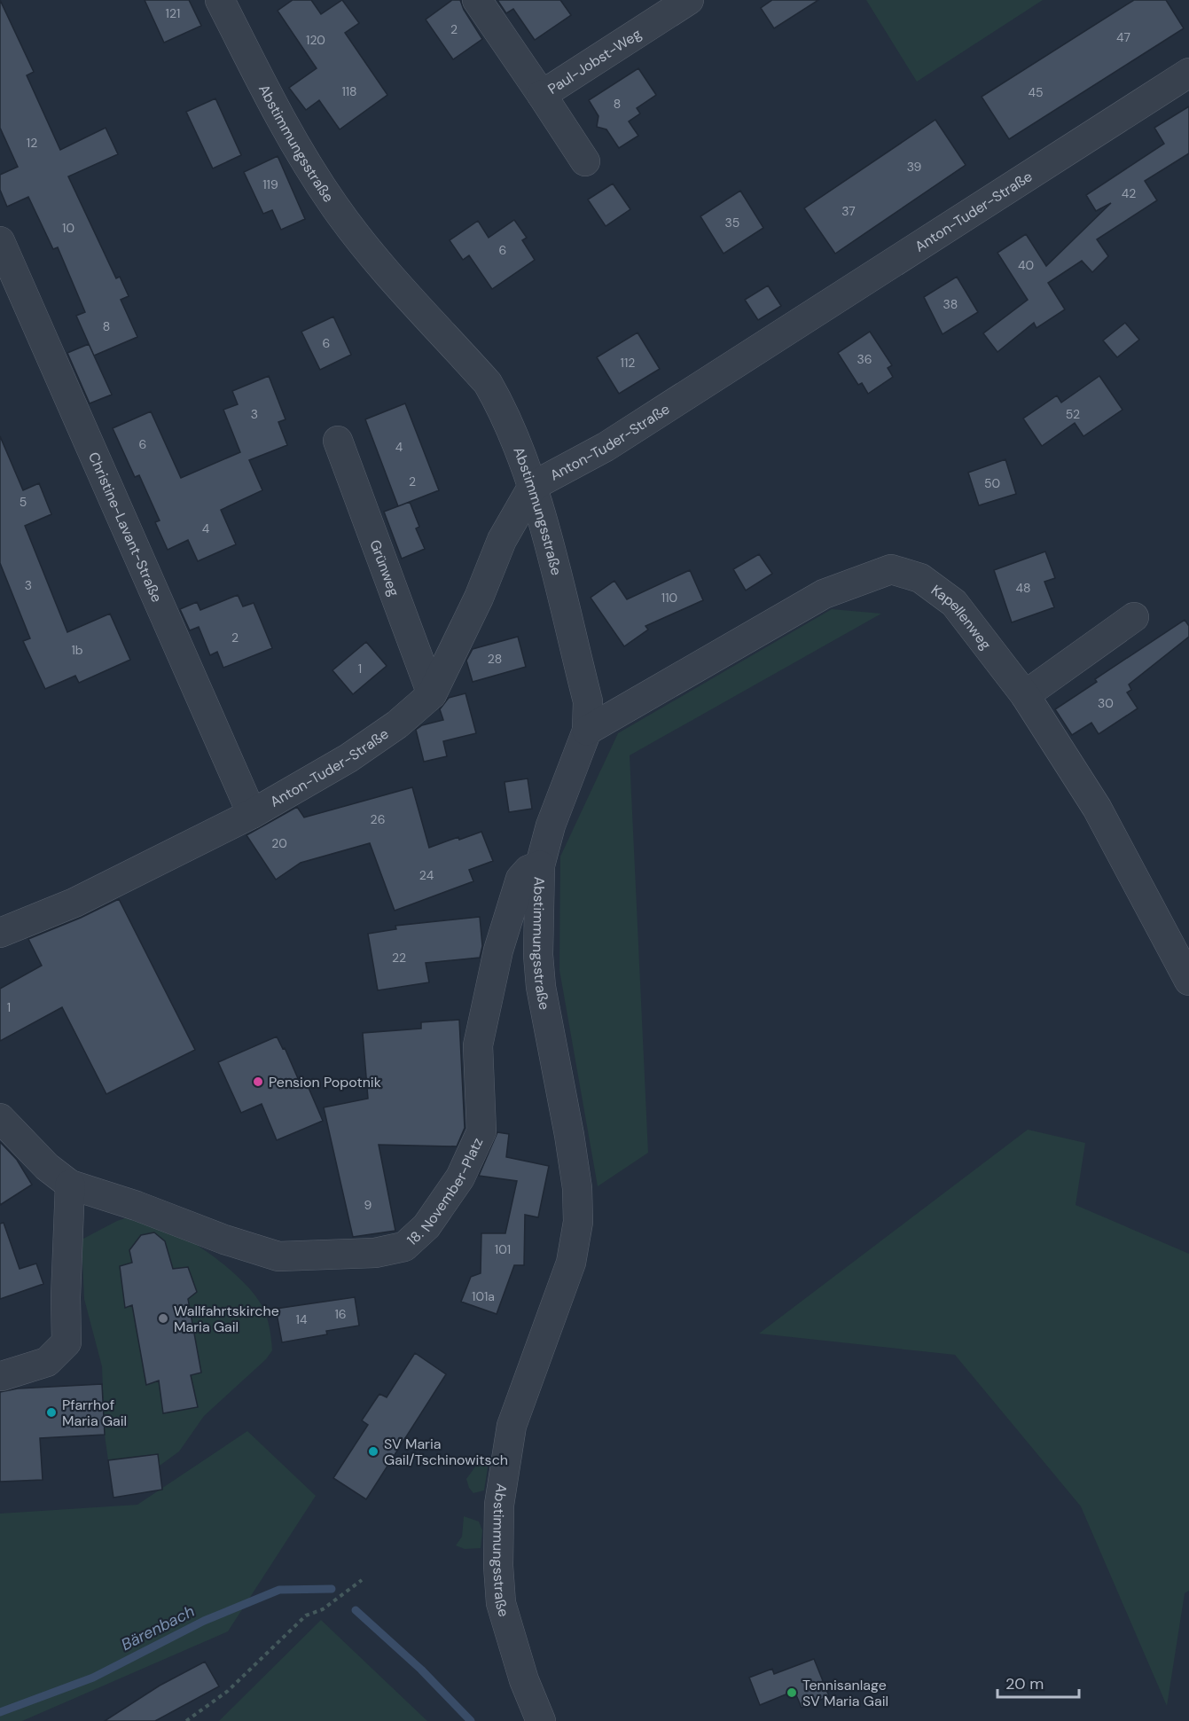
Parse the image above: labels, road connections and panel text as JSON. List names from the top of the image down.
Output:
{
  "streets": {
    "street": [
      "Paul-Jobst-Weg",
      "Abstimmungsstraße",
      "Anton-Tuder-Straße",
      "Christine-Lavant-Straße",
      "Grünweg",
      "Kapellenweg",
      "18. November-Platz"
    ]
  },
  "crossings": [
    ["Abstimmungsstraße", "Anton-Tuder-Straße"],
    ["Abstimmungsstraße", "Kapellenweg"],
    ["Abstimmungsstraße", "18. November-Platz"],
    ["Anton-Tuder-Straße", "Christine-Lavant-Straße"],
    ["Anton-Tuder-Straße", "Grünweg"]
  ],
  "water": ["Bärenbach"],
  "places": [
    "Pension Popotnik",
    "Wallfahrtskirche Maria Gail",
    "Pfarrhof Maria Gail",
    "SV Maria Gail/Tschinowitsch",
    "Tennisanlage SV Maria Gail"
  ],
  "house_numbers": [
    "121",
    "2",
    "47",
    "120",
    "118",
    "45",
    "8",
    "12",
    "39",
    "119",
    "42",
    "37",
    "35",
    "10",
    "6",
    "40",
    "38",
    "8",
    "6",
    "36",
    "112",
    "3",
    "52",
    "6",
    "4",
    "2",
    "50",
    "5",
    "4",
    "3",
    "48",
    "110",
    "2",
    "1b",
    "28",
    "1",
    "30",
    "26",
    "20",
    "24",
    "22",
    "1",
    "9",
    "101",
    "101a",
    "16",
    "14"
  ],
  "scale_bar": "20 m"
}
